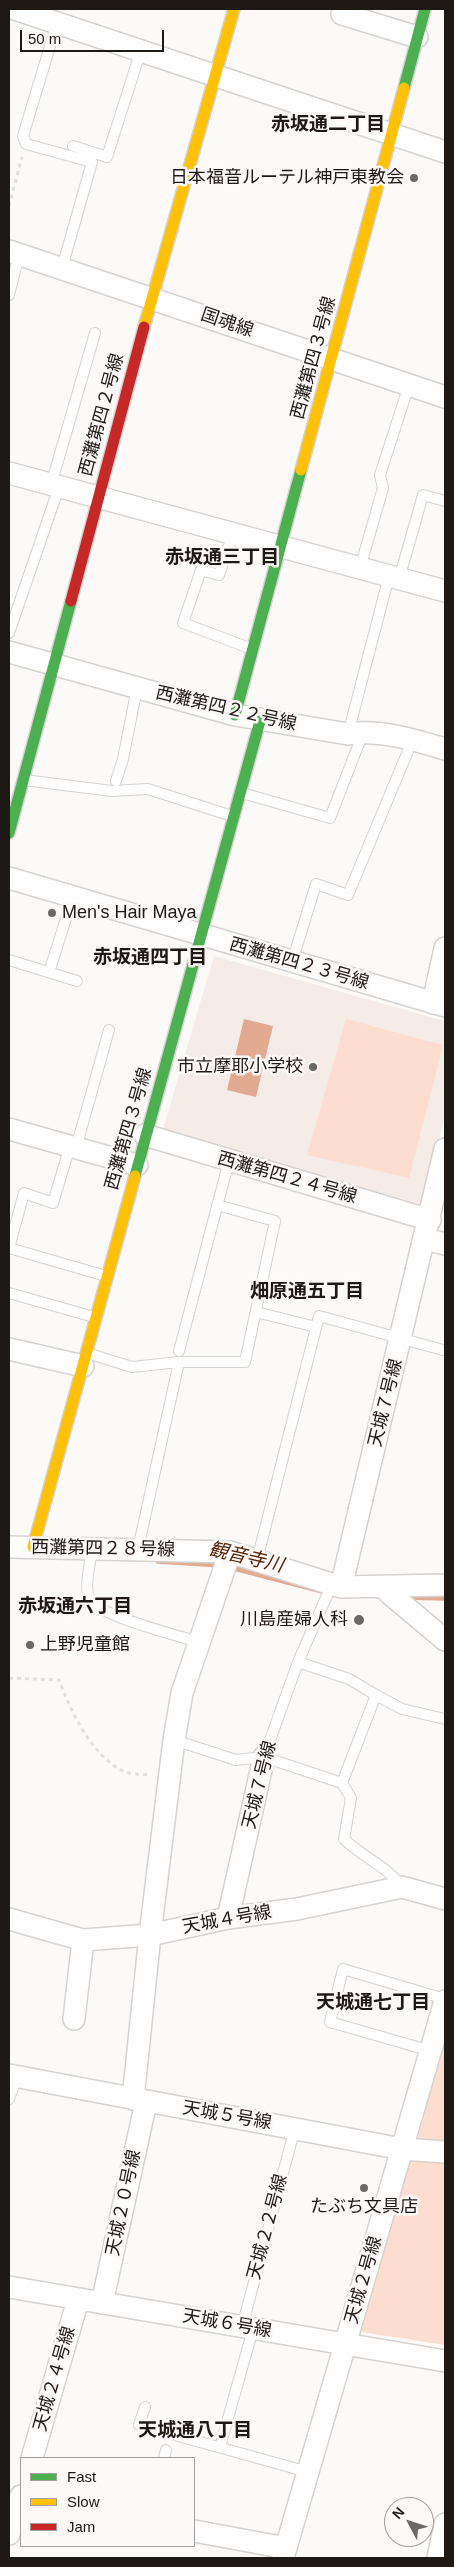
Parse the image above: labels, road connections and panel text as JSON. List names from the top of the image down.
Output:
{
  "streets": {
    "street": [
      "国魂線",
      "西灘第四３号線",
      "西灘第四２号線",
      "西灘第四２２号線",
      "西灘第四２３号線",
      "西灘第四２４号線",
      "天城７号線",
      "西灘第四２８号線",
      "天城４号線",
      "天城５号線",
      "天城２０号線",
      "天城２号線",
      "天城６号線",
      "天城２４号線"
    ],
    "lane": ["天城２２号線"]
  },
  "crossings": [
    ["国魂線", "西灘第四３号線"],
    ["国魂線", "西灘第四２号線"],
    ["西灘第四３号線", "西灘第四２２号線"],
    ["西灘第四３号線", "西灘第四２３号線"],
    ["西灘第四３号線", "西灘第四２４号線"],
    ["西灘第四３号線", "西灘第四２８号線"],
    ["西灘第四２号線", "西灘第四２２号線"],
    ["西灘第四２４号線", "天城７号線"],
    ["天城７号線", "西灘第四２８号線"],
    ["天城７号線", "天城４号線"],
    ["西灘第四２８号線", "天城２０号線"],
    ["天城４号線", "天城２０号線"],
    ["天城５号線", "天城２０号線"],
    ["天城５号線", "天城２２号線"],
    ["天城５号線", "天城２号線"],
    ["天城２０号線", "天城６号線"],
    ["天城２２号線", "天城６号線"],
    ["天城２号線", "天城６号線"],
    ["天城６号線", "天城２４号線"]
  ],
  "districts": [
    "赤坂通二丁目",
    "赤坂通三丁目",
    "赤坂通四丁目",
    "畑原通五丁目",
    "赤坂通六丁目",
    "天城通七丁目",
    "天城通八丁目"
  ],
  "water": ["観音寺川"],
  "places": [
    "日本福音ルーテル神戸東教会",
    "Men's Hair Maya",
    "市立摩耶小学校",
    "川島産婦人科",
    "上野児童館",
    "たぶち文具店"
  ],
  "legend": ["Fast", "Slow", "Jam"],
  "scale_bar": "50 m",
  "north": "top left"
}
